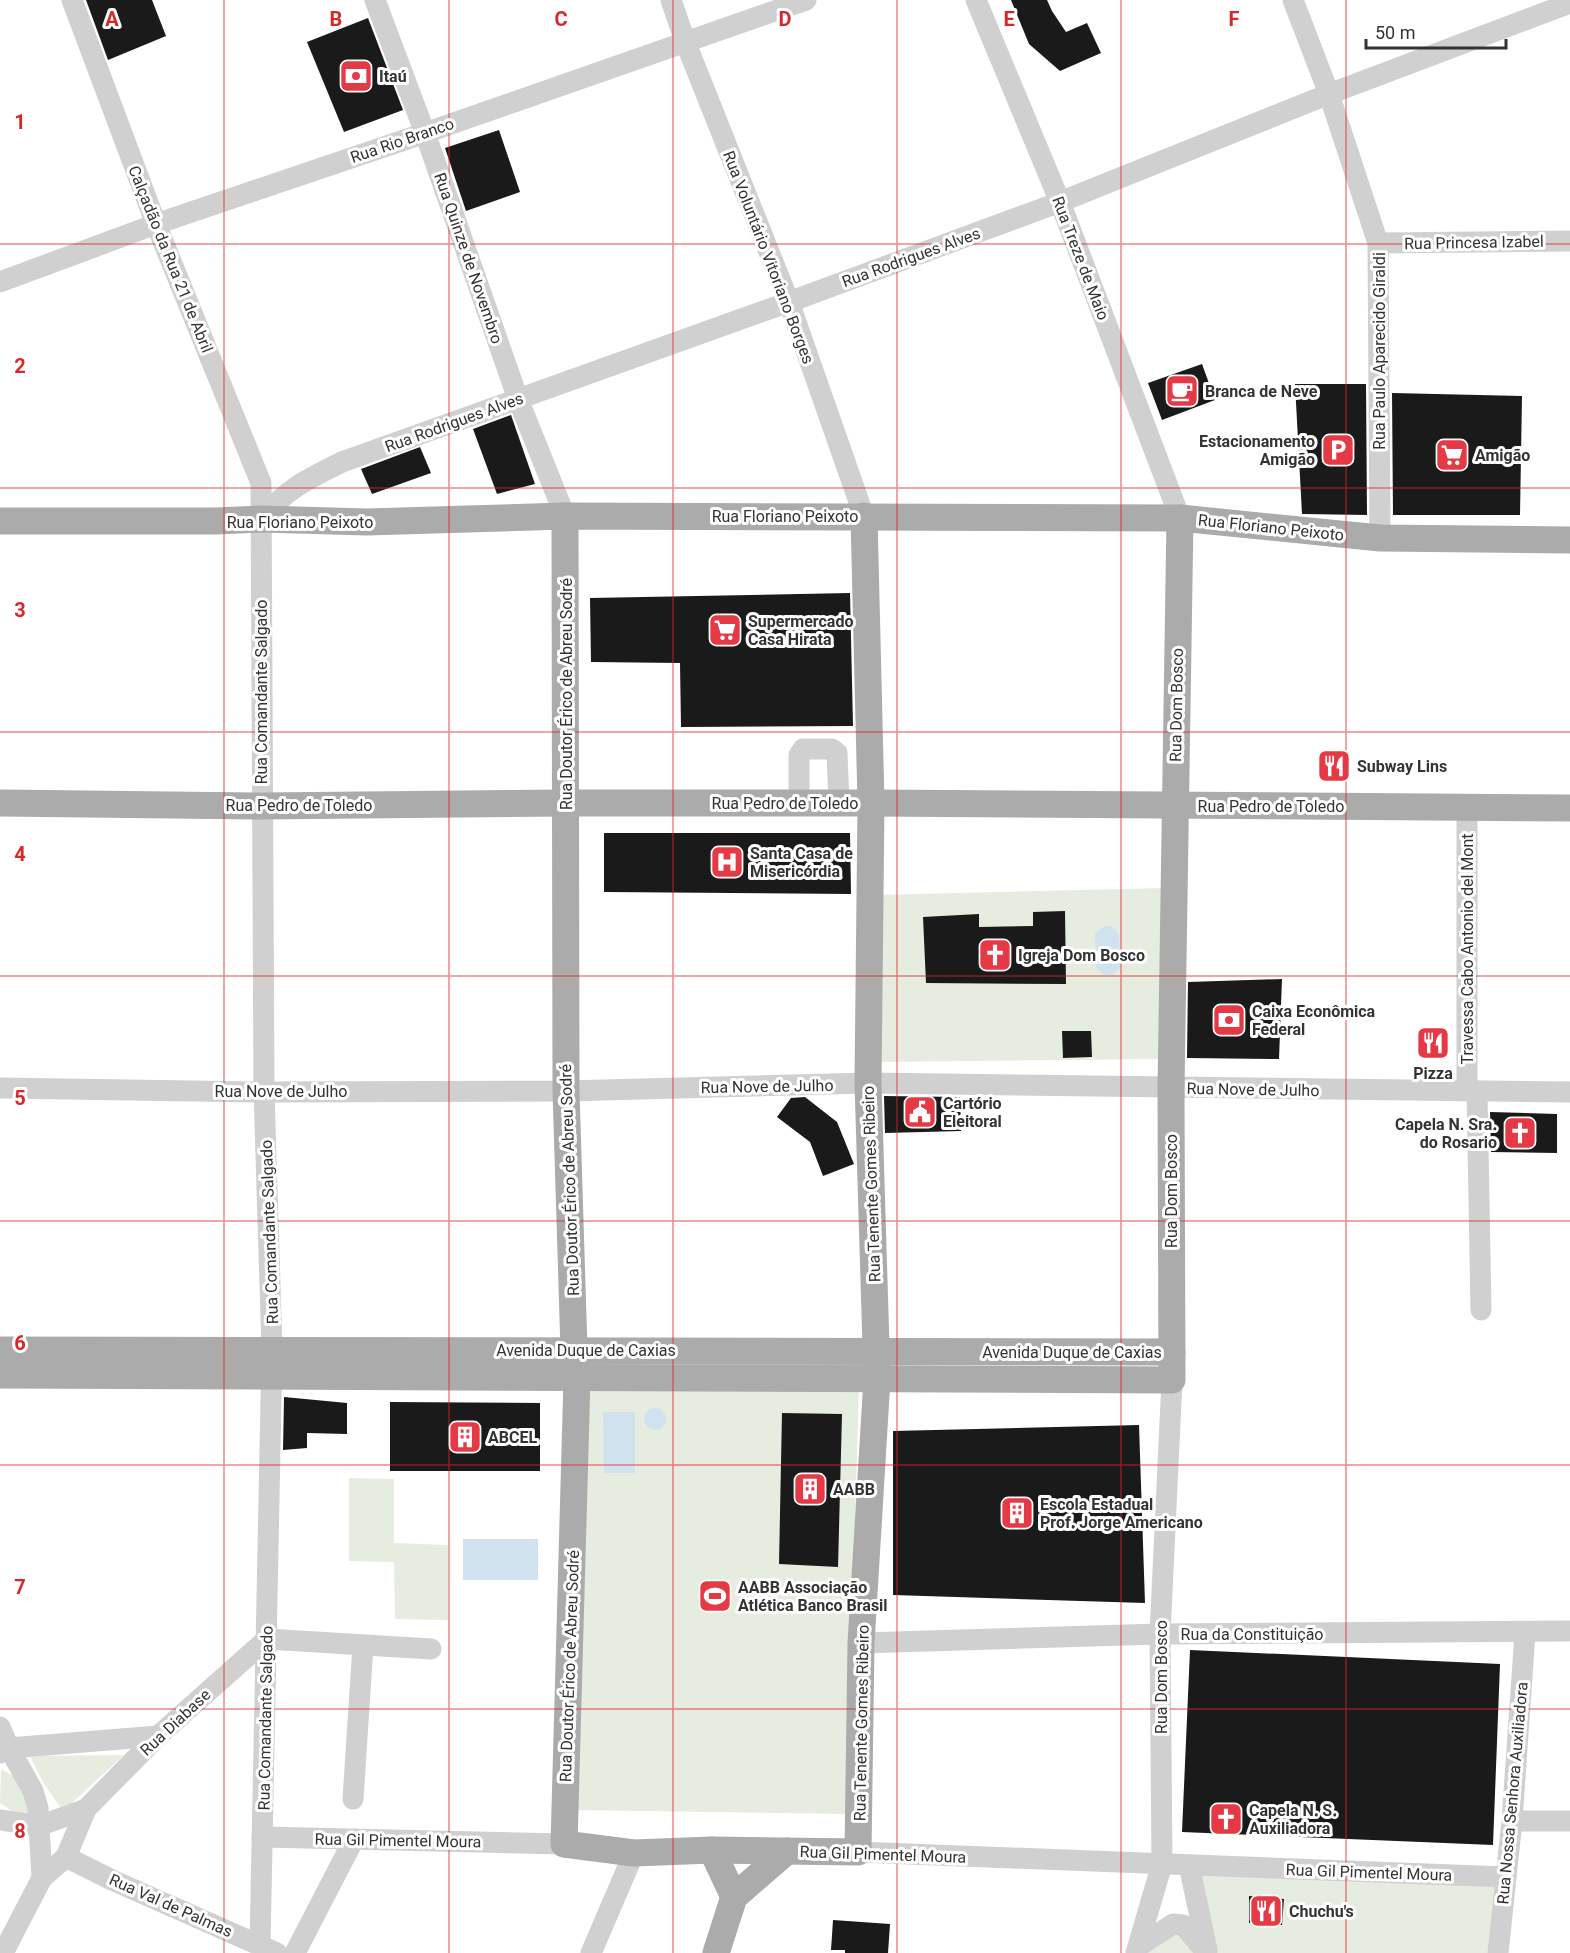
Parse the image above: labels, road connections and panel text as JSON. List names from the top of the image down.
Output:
{
  "streets": {
    "main road": [
      "Rua Floriano Peixoto",
      "Rua Doutor Érico de Abreu Sodré",
      "Rua Dom Bosco",
      "Rua Pedro de Toledo",
      "Rua Tenente Gomes Ribeiro",
      "Avenida Duque de Caxias",
      "Rua Gil Pimentel Moura"
    ],
    "street": [
      "Rua Rio Branco",
      "Rua Princesa Izabel",
      "Rua Voluntário Vitoriano Borges",
      "Rua Rodrigues Alves",
      "Rua Quinze de Novembro",
      "Rua Treze de Maio",
      "Calçadão da Rua 21 de Abril",
      "Rua Paulo Aparecido Giraldi",
      "Rua Comandante Salgado",
      "Travessa Cabo Antonio del Mont",
      "Rua Nove de Julho",
      "Rua da Constituição",
      "Rua Diabase",
      "Rua Nossa Senhora Auxiliadora",
      "Rua Val de Palmas"
    ]
  },
  "crossings": [
    ["Rua Rio Branco", "Rua Voluntário Vitoriano Borges"],
    ["Rua Rio Branco", "Rua Quinze de Novembro"],
    ["Rua Rio Branco", "Calçadão da Rua 21 de Abril"],
    ["Rua Princesa Izabel", "Rua Paulo Aparecido Giraldi"],
    ["Rua Voluntário Vitoriano Borges", "Rua Rodrigues Alves"],
    ["Rua Voluntário Vitoriano Borges", "Rua Floriano Peixoto"],
    ["Rua Voluntário Vitoriano Borges", "Rua Tenente Gomes Ribeiro"],
    ["Rua Rodrigues Alves", "Rua Quinze de Novembro"],
    ["Rua Rodrigues Alves", "Rua Treze de Maio"],
    ["Rua Rodrigues Alves", "Calçadão da Rua 21 de Abril"],
    ["Rua Rodrigues Alves", "Rua Paulo Aparecido Giraldi"],
    ["Rua Rodrigues Alves", "Rua Floriano Peixoto"],
    ["Rua Rodrigues Alves", "Rua Comandante Salgado"],
    ["Rua Quinze de Novembro", "Rua Floriano Peixoto"],
    ["Rua Quinze de Novembro", "Rua Doutor Érico de Abreu Sodré"],
    ["Rua Treze de Maio", "Rua Floriano Peixoto"],
    ["Rua Treze de Maio", "Rua Dom Bosco"],
    ["Calçadão da Rua 21 de Abril", "Rua Floriano Peixoto"],
    ["Calçadão da Rua 21 de Abril", "Rua Comandante Salgado"],
    ["Rua Paulo Aparecido Giraldi", "Rua Floriano Peixoto"],
    ["Rua Floriano Peixoto", "Rua Comandante Salgado"],
    ["Rua Floriano Peixoto", "Rua Doutor Érico de Abreu Sodré"],
    ["Rua Floriano Peixoto", "Rua Dom Bosco"],
    ["Rua Floriano Peixoto", "Rua Tenente Gomes Ribeiro"],
    ["Rua Comandante Salgado", "Rua Pedro de Toledo"],
    ["Rua Comandante Salgado", "Rua Nove de Julho"],
    ["Rua Comandante Salgado", "Avenida Duque de Caxias"],
    ["Rua Comandante Salgado", "Rua Diabase"],
    ["Rua Comandante Salgado", "Rua Gil Pimentel Moura"],
    ["Rua Comandante Salgado", "Rua Val de Palmas"],
    ["Rua Doutor Érico de Abreu Sodré", "Rua Pedro de Toledo"],
    ["Rua Doutor Érico de Abreu Sodré", "Rua Nove de Julho"],
    ["Rua Doutor Érico de Abreu Sodré", "Avenida Duque de Caxias"],
    ["Rua Doutor Érico de Abreu Sodré", "Rua Gil Pimentel Moura"],
    ["Rua Dom Bosco", "Rua Pedro de Toledo"],
    ["Rua Dom Bosco", "Rua Nove de Julho"],
    ["Rua Dom Bosco", "Avenida Duque de Caxias"],
    ["Rua Dom Bosco", "Rua da Constituição"],
    ["Rua Dom Bosco", "Rua Gil Pimentel Moura"],
    ["Rua Pedro de Toledo", "Travessa Cabo Antonio del Mont"],
    ["Rua Pedro de Toledo", "Rua Tenente Gomes Ribeiro"],
    ["Travessa Cabo Antonio del Mont", "Rua Nove de Julho"],
    ["Rua Nove de Julho", "Rua Tenente Gomes Ribeiro"],
    ["Rua Tenente Gomes Ribeiro", "Avenida Duque de Caxias"],
    ["Rua Tenente Gomes Ribeiro", "Rua da Constituição"],
    ["Rua Tenente Gomes Ribeiro", "Rua Gil Pimentel Moura"],
    ["Rua da Constituição", "Rua Nossa Senhora Auxiliadora"],
    ["Rua Diabase", "Rua Val de Palmas"],
    ["Rua Nossa Senhora Auxiliadora", "Rua Gil Pimentel Moura"]
  ],
  "places": {
    "bank": ["Itaú", "Caixa Econômica Federal"],
    "cafe": ["Branca de Neve"],
    "parking": ["Estacionamento Amigão"],
    "supermarket": ["Amigão", "Supermercado Casa Hirata"],
    "restaurant": ["Subway Lins", "Pizza", "Chuchu's"],
    "hospital": ["Santa Casa de Misericórdia"],
    "church": ["Igreja Dom Bosco", "Capela N. Sra. do Rosario", "Capela N. S. Auxiliadora"],
    "public building": ["Cartório Eleitoral"],
    "building": ["ABCEL", "AABB", "Escola Estadual Prof. Jorge Americano"],
    "sports": ["AABB Associação Atlética Banco Brasil"]
  },
  "scale_bar": "50 m",
  "grid": {
    "columns": [
      "A",
      "B",
      "C",
      "D",
      "E",
      "F"
    ],
    "rows": [
      "1",
      "2",
      "3",
      "4",
      "5",
      "6",
      "7",
      "8"
    ]
  }
}
